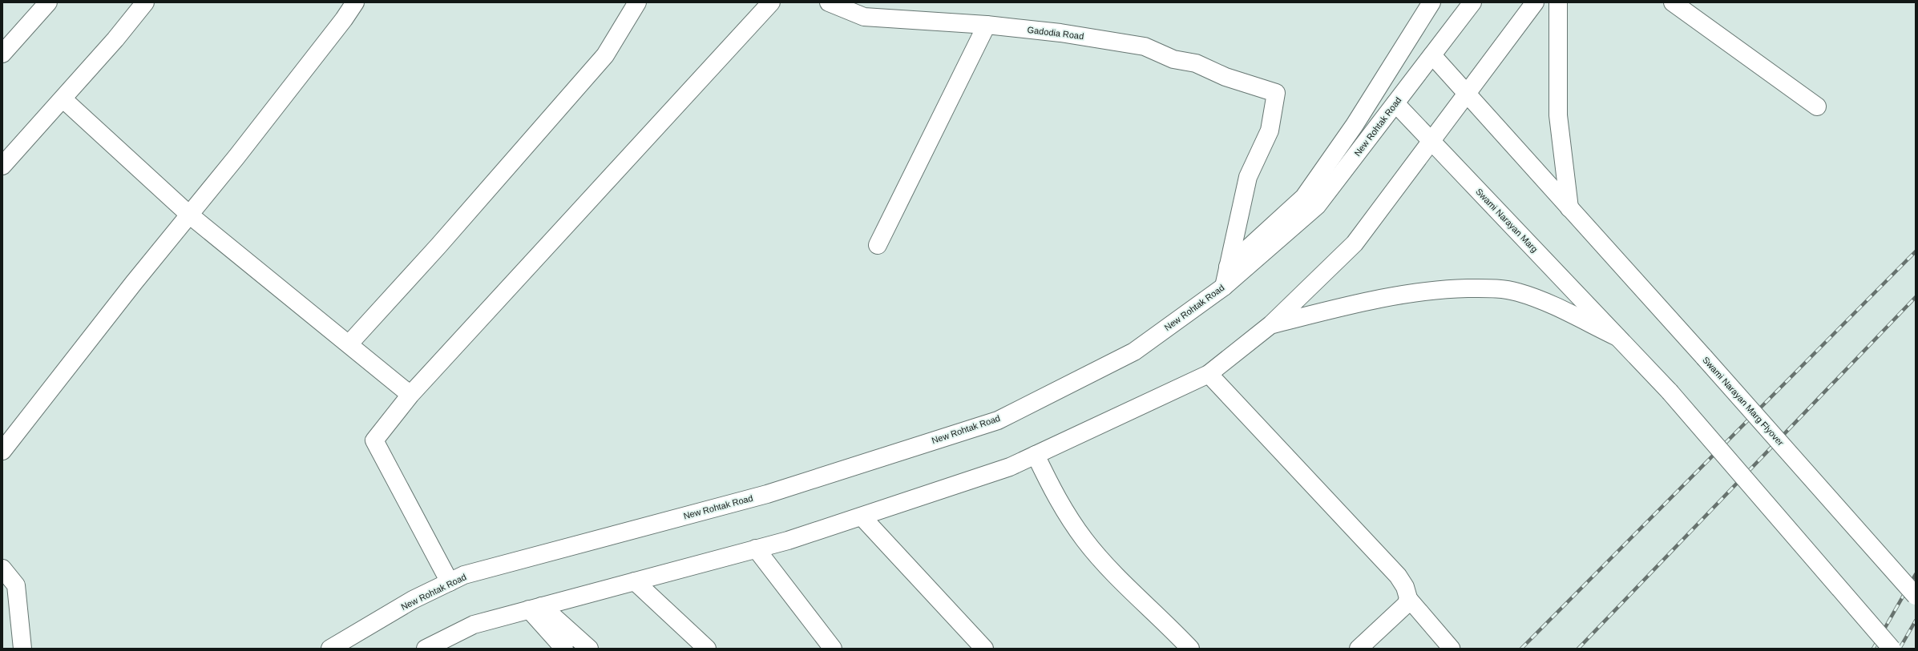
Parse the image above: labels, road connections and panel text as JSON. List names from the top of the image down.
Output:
{
  "streets": {
    "street": [
      "Gadodia Road",
      "New Rohtak Road",
      "Swami Narayan Marg",
      "Swami Narayan Marg Flyover"
    ]
  },
  "crossings": [
    ["New Rohtak Road", "Swami Narayan Marg"]
  ]
}
